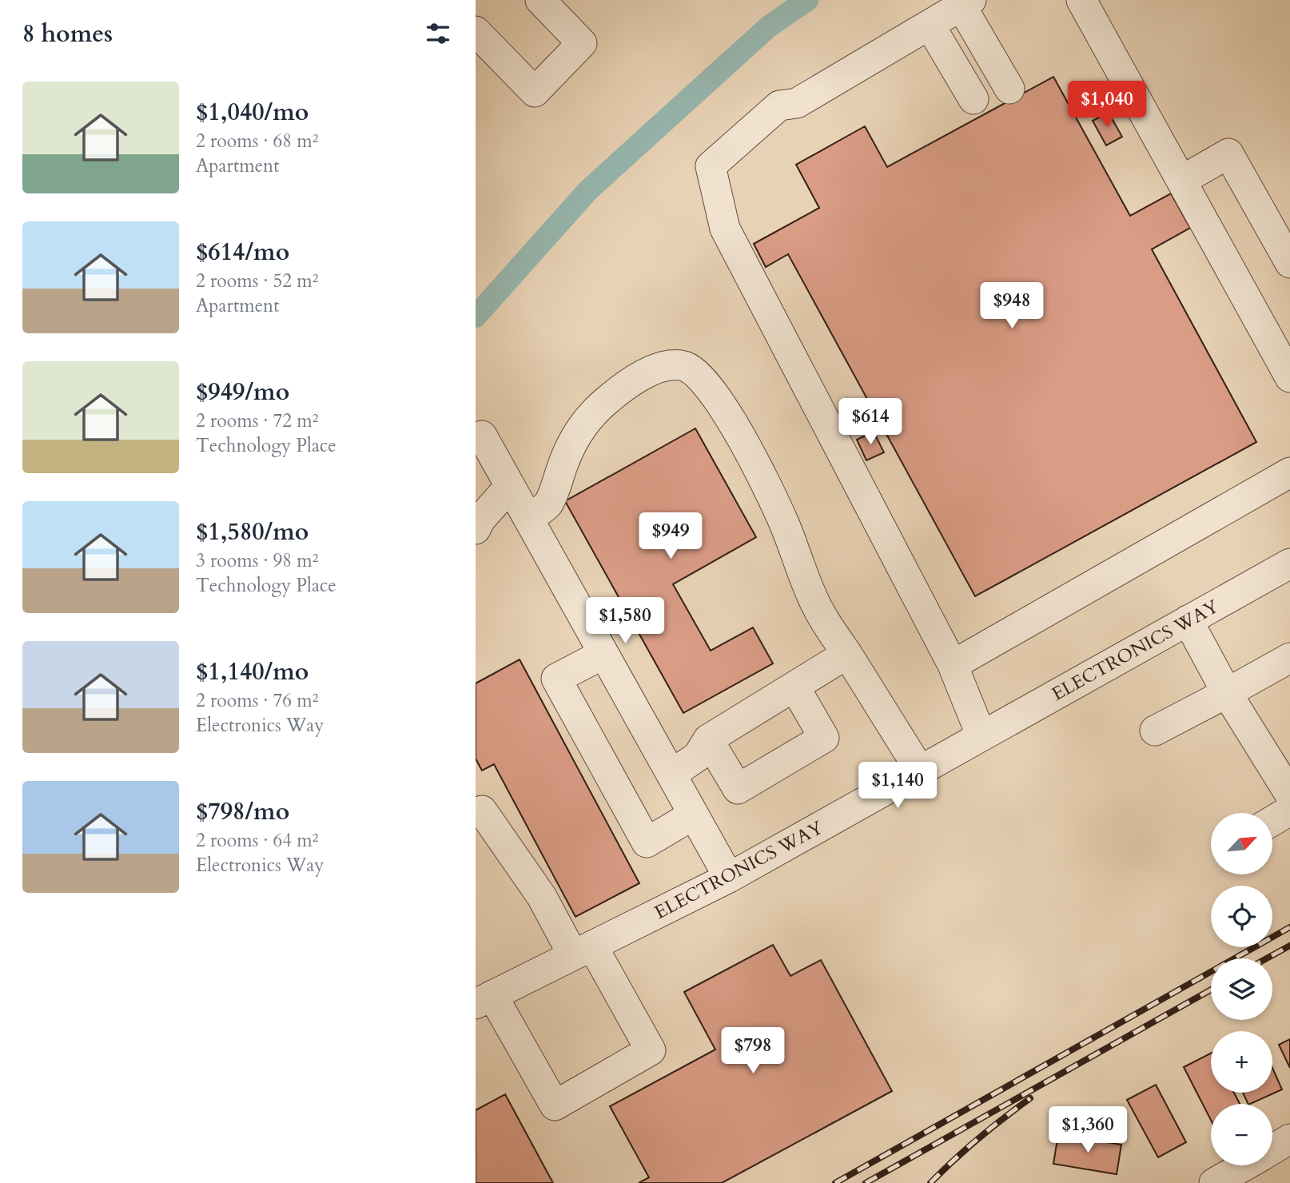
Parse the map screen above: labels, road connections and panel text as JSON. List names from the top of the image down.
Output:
{
  "streets": {
    "street": ["ELECTRONICS WAY"]
  },
  "north": "top right",
  "page": {
    "heading": "8 homes",
    "list": [
      {
        "name": "$1,040/mo",
        "note": "2 rooms · 68 m² · Apartment"
      },
      {
        "name": "$614/mo",
        "note": "2 rooms · 52 m² · Apartment"
      },
      {
        "name": "$949/mo",
        "note": "2 rooms · 72 m² · Technology Place"
      },
      {
        "name": "$1,580/mo",
        "note": "3 rooms · 98 m² · Technology Place"
      },
      {
        "name": "$1,140/mo",
        "note": "2 rooms · 76 m² · Electronics Way"
      },
      {
        "name": "$798/mo",
        "note": "2 rooms · 64 m² · Electronics Way"
      }
    ],
    "price": [
      "$1,040",
      "$948",
      "$614",
      "$949",
      "$1,580",
      "$1,140",
      "$798",
      "$1,360"
    ],
    "map_buttons": ["+", "−"]
  }
}
